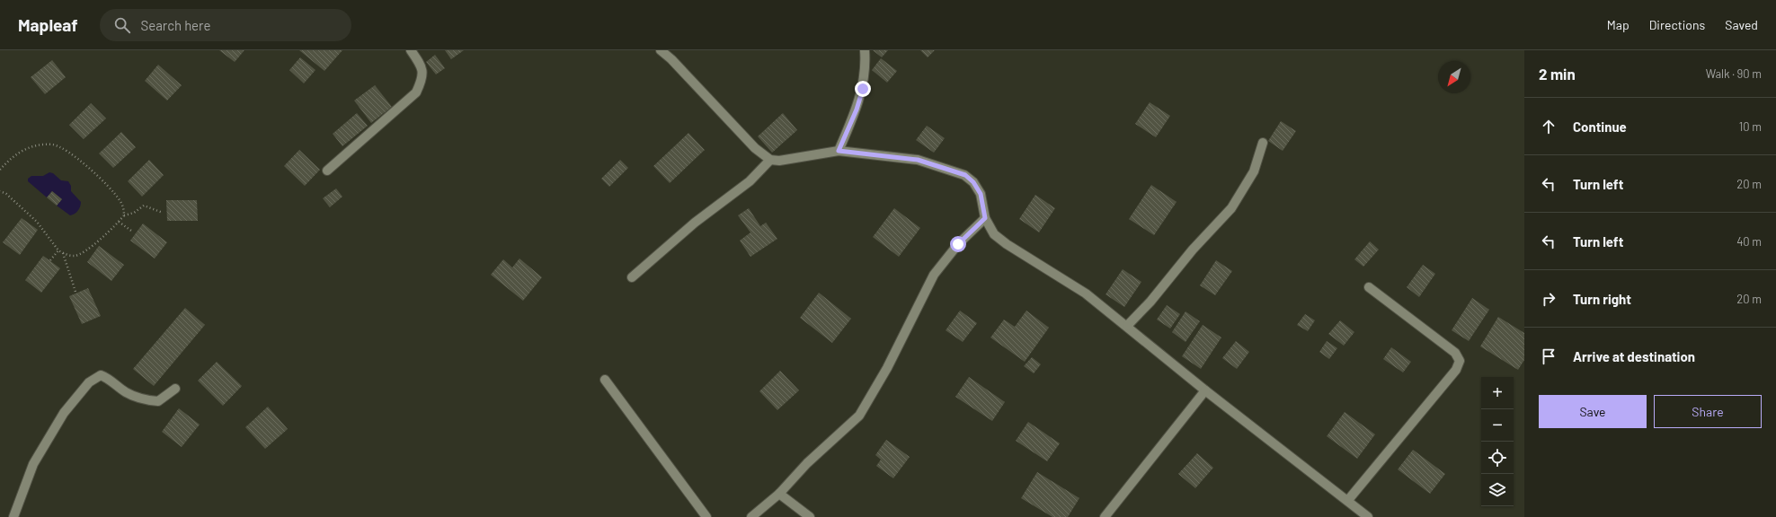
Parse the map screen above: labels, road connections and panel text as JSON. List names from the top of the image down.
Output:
{
  "north": "bottom left",
  "page": {
    "header": "Mapleaf",
    "search": "Search here",
    "nav": ["Map", "Directions", "Saved"],
    "heading": ["2 min", "Walk · 90 m"],
    "list": [
      ["Continue", "10 m"],
      ["Turn left", "20 m"],
      ["Turn left", "40 m"],
      ["Turn right", "20 m"],
      "Arrive at destination"
    ],
    "map_buttons": ["+", "−"],
    "buttons": ["Save", "Share"]
  }
}
